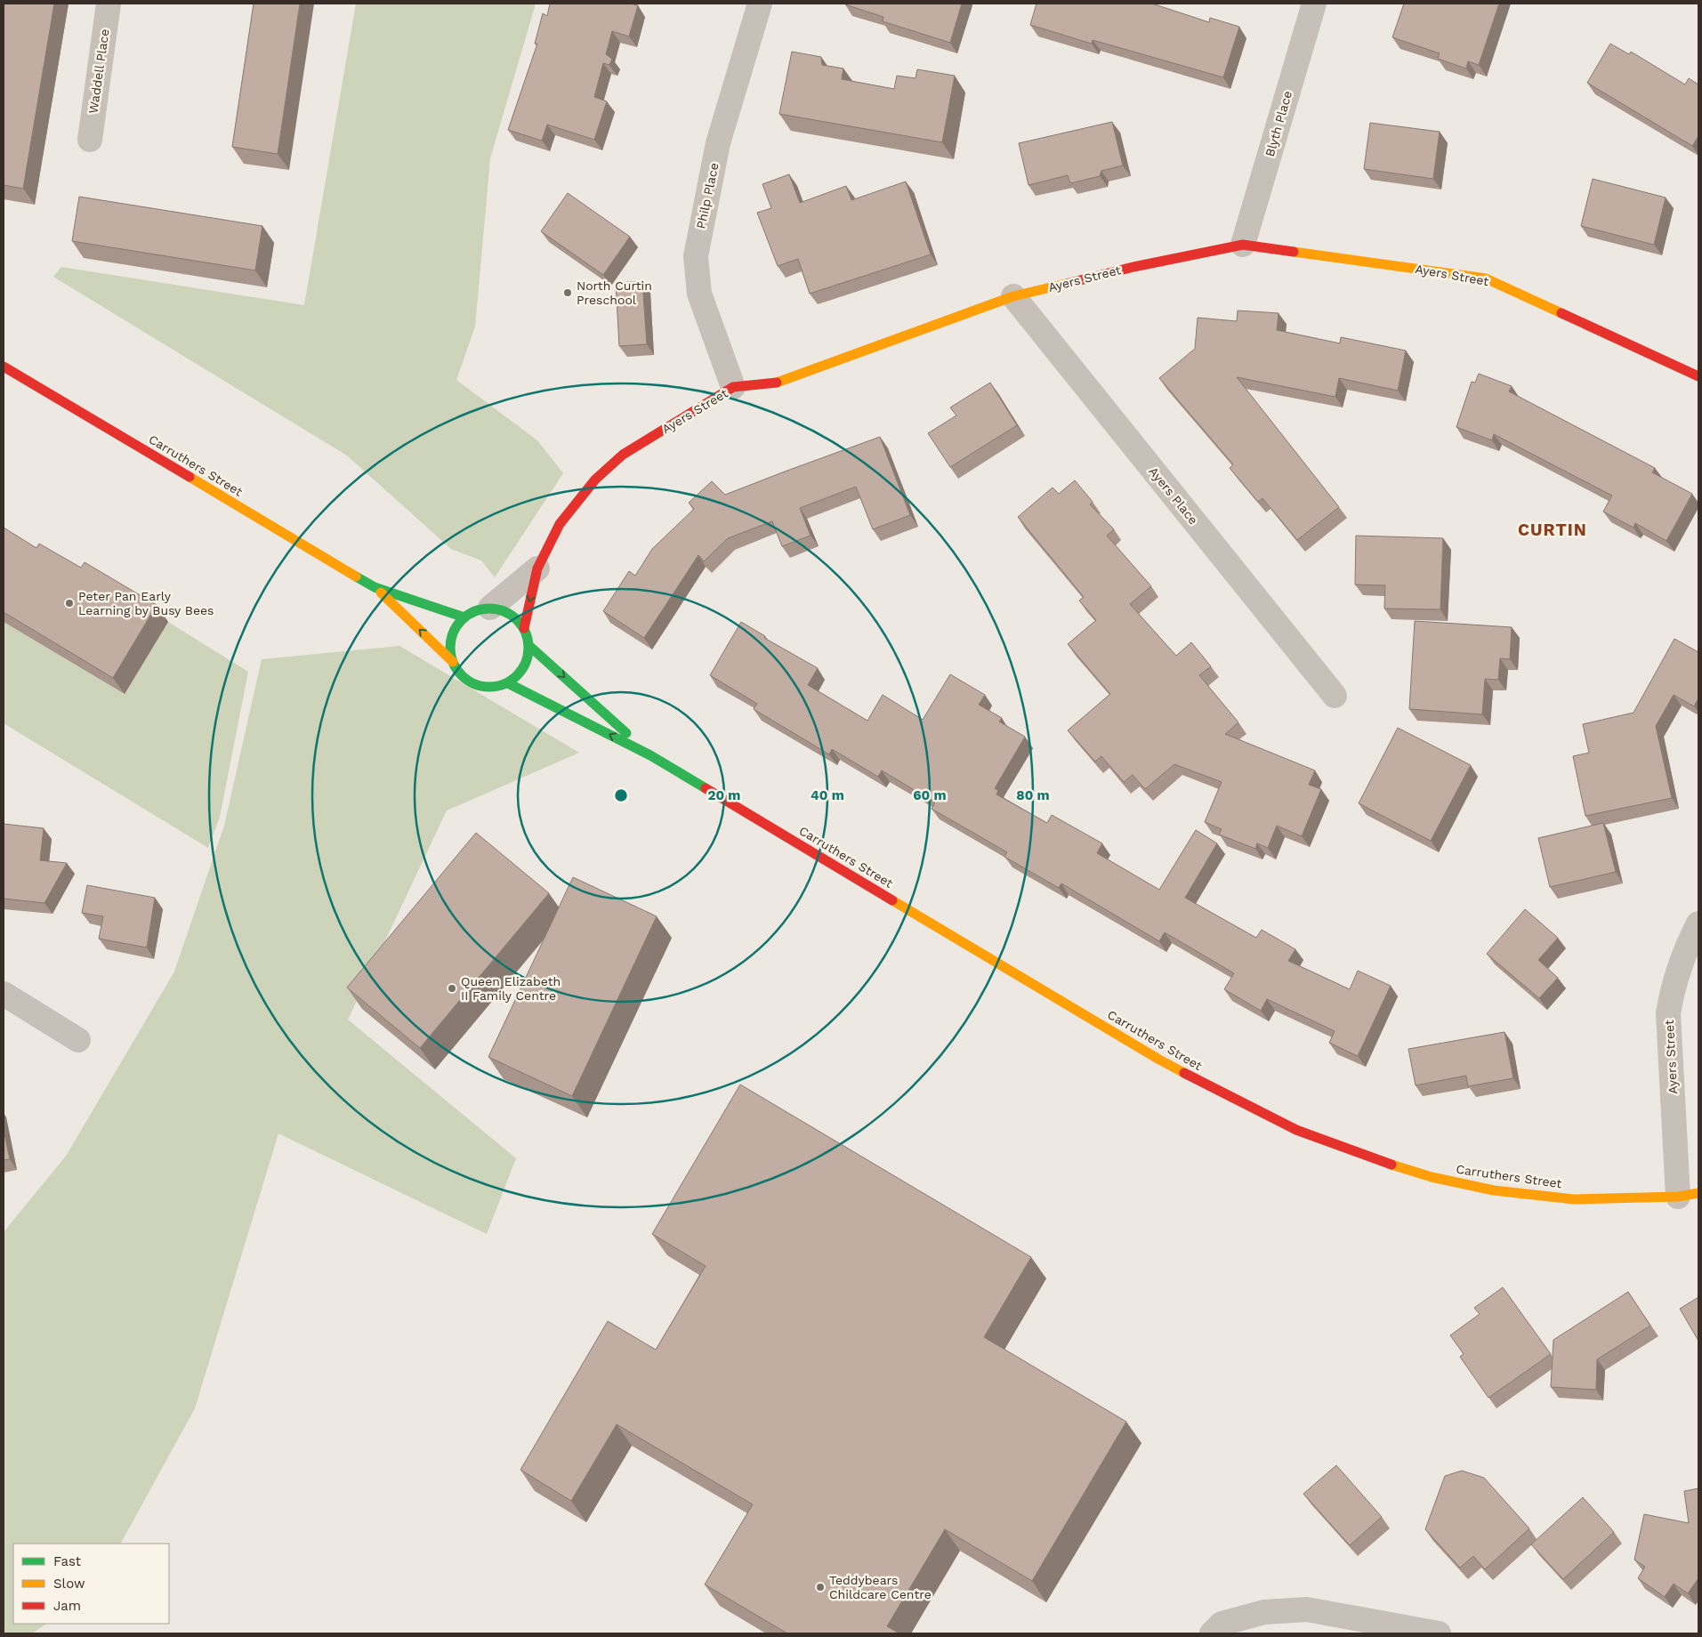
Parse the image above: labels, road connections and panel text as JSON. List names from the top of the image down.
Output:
{
  "streets": {
    "main road": ["Ayers Street", "Carruthers Street"],
    "street": [
      "Waddell Place",
      "Blyth Place",
      "Philp Place",
      "Ayers Place"
    ]
  },
  "crossings": [
    ["Blyth Place", "Ayers Street"],
    ["Philp Place", "Ayers Street"],
    ["Ayers Street", "Carruthers Street"],
    ["Ayers Street", "Ayers Place"]
  ],
  "districts": ["CURTIN"],
  "places": [
    "North Curtin Preschool",
    "Peter Pan Early Learning by Busy Bees",
    "Queen Elizabeth II Family Centre",
    "Teddybears Childcare Centre"
  ],
  "legend": ["Fast", "Slow", "Jam"],
  "rings": [
    "20 m",
    "40 m",
    "60 m",
    "80 m"
  ]
}
